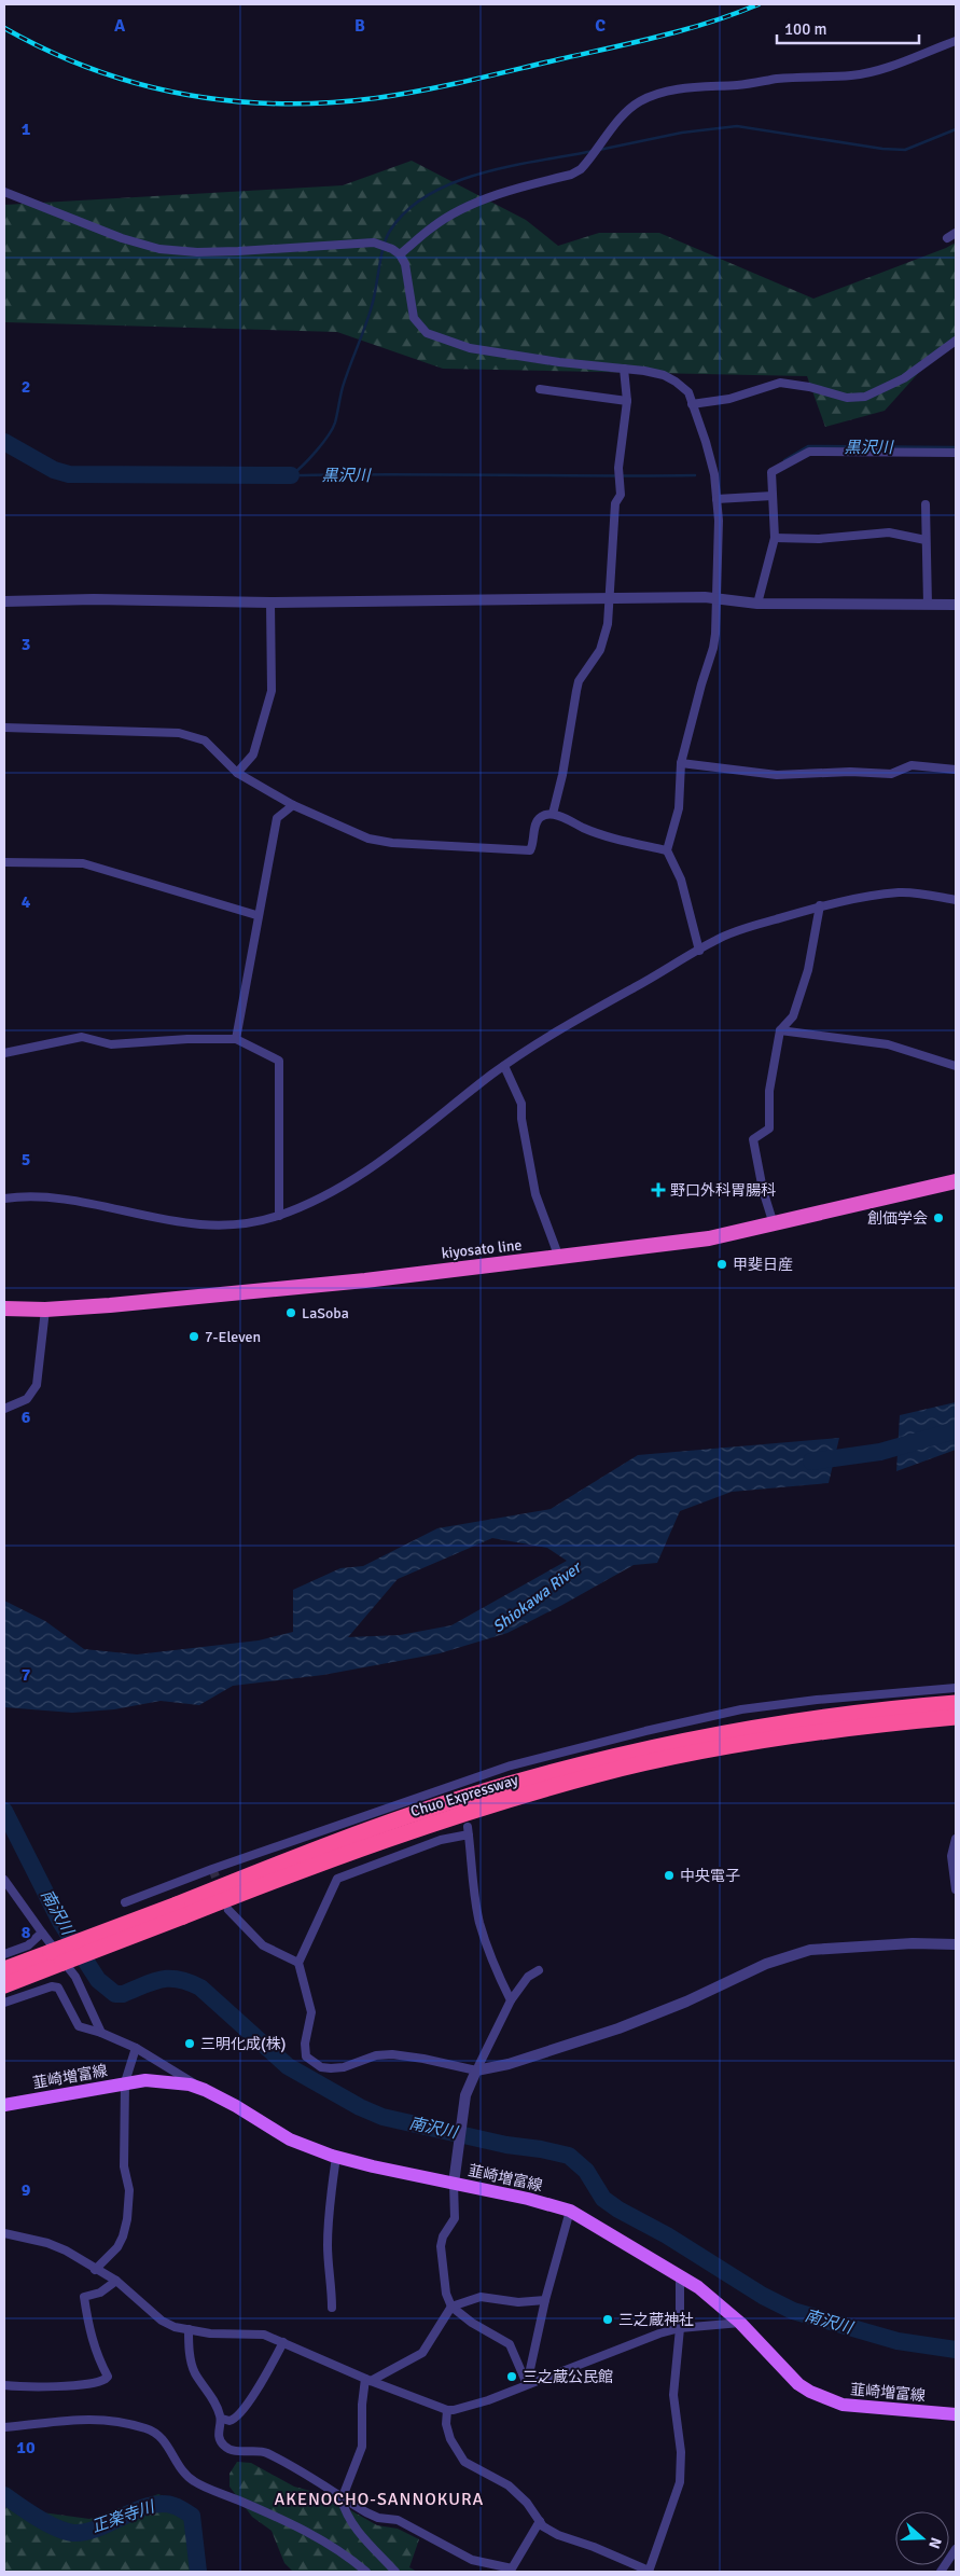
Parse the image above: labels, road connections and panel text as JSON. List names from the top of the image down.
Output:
{
  "streets": {
    "highway": ["kiyosato line", "Chuo Expressway"],
    "main road": ["韮崎増富線"]
  },
  "districts": ["AKENOCHO-SANNOKURA"],
  "water": [
    "黒沢川",
    "Shiokawa River",
    "南沢川",
    "正楽寺川"
  ],
  "places": {
    "health": ["野口外科胃腸科"],
    "other": [
      "創価学会",
      "甲斐日産",
      "LaSoba",
      "7-Eleven",
      "中央電子",
      "三明化成(株)",
      "三之蔵神社",
      "三之蔵公民館"
    ]
  },
  "scale_bar": "100 m",
  "north": "right",
  "grid": {
    "columns": ["A", "B", "C"],
    "rows": [
      "1",
      "2",
      "3",
      "4",
      "5",
      "6",
      "7",
      "8",
      "9",
      "10"
    ]
  }
}
